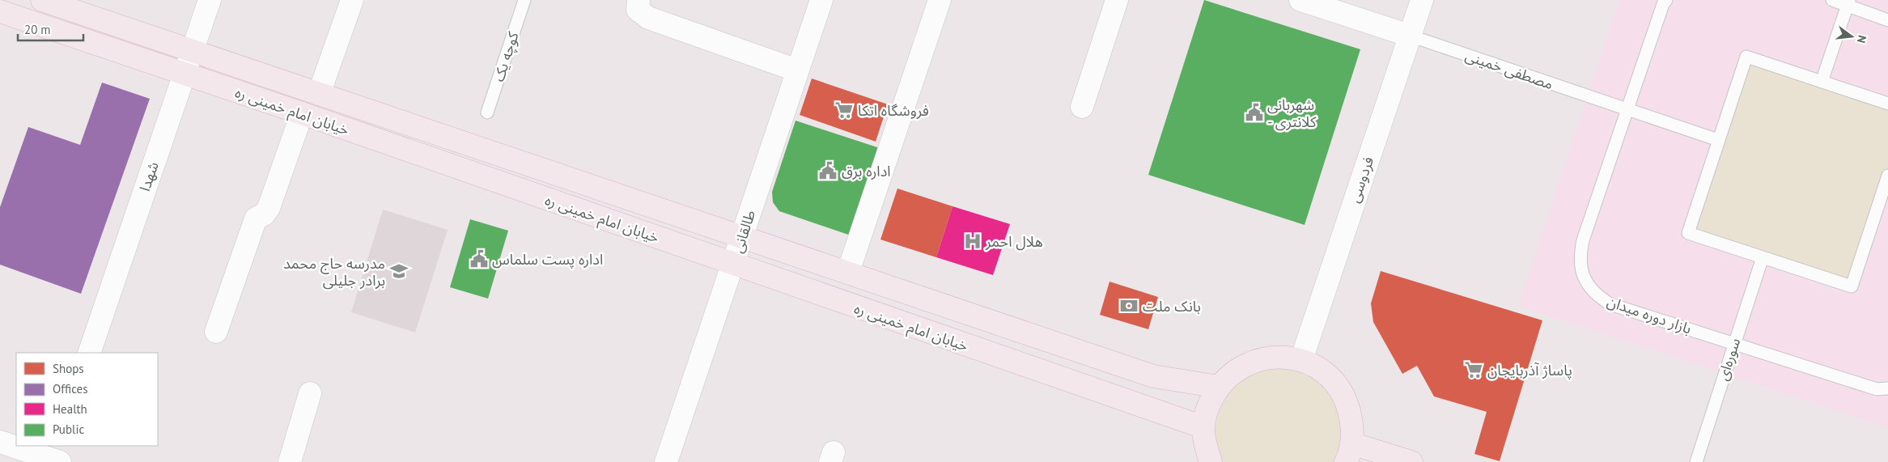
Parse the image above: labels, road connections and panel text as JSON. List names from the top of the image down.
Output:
{
  "streets": {
    "main road": ["خیابان امام خمینی ره"],
    "street": [
      "مصطفی خمینی",
      "شهدا",
      "فردوسی",
      "طالقانی"
    ],
    "lane": ["کوچه یک", "بازار دوره میدان", "سوره‌ای"]
  },
  "crossings": [
    ["مصطفی خمینی", "فردوسی"],
    ["مصطفی خمینی", "بازار دوره میدان"],
    ["خیابان امام خمینی ره", "شهدا"],
    ["خیابان امام خمینی ره", "طالقانی"],
    ["بازار دوره میدان", "سوره‌ای"]
  ],
  "places": {
    "supermarket": ["فروشگاه اتکا", "پاساژ آذربایجان"],
    "public building": ["شهربانی - کلانتری", "اداره برق", "اداره پست سلماس"],
    "hospital": ["هلال احمر"],
    "school or university": ["مدرسه حاج محمد برادر جلیلی"],
    "bank": ["بانک ملت"]
  },
  "legend": [
    "Shops",
    "Offices",
    "Health",
    "Public"
  ],
  "scale_bar": "20 m",
  "north": "right"
}
